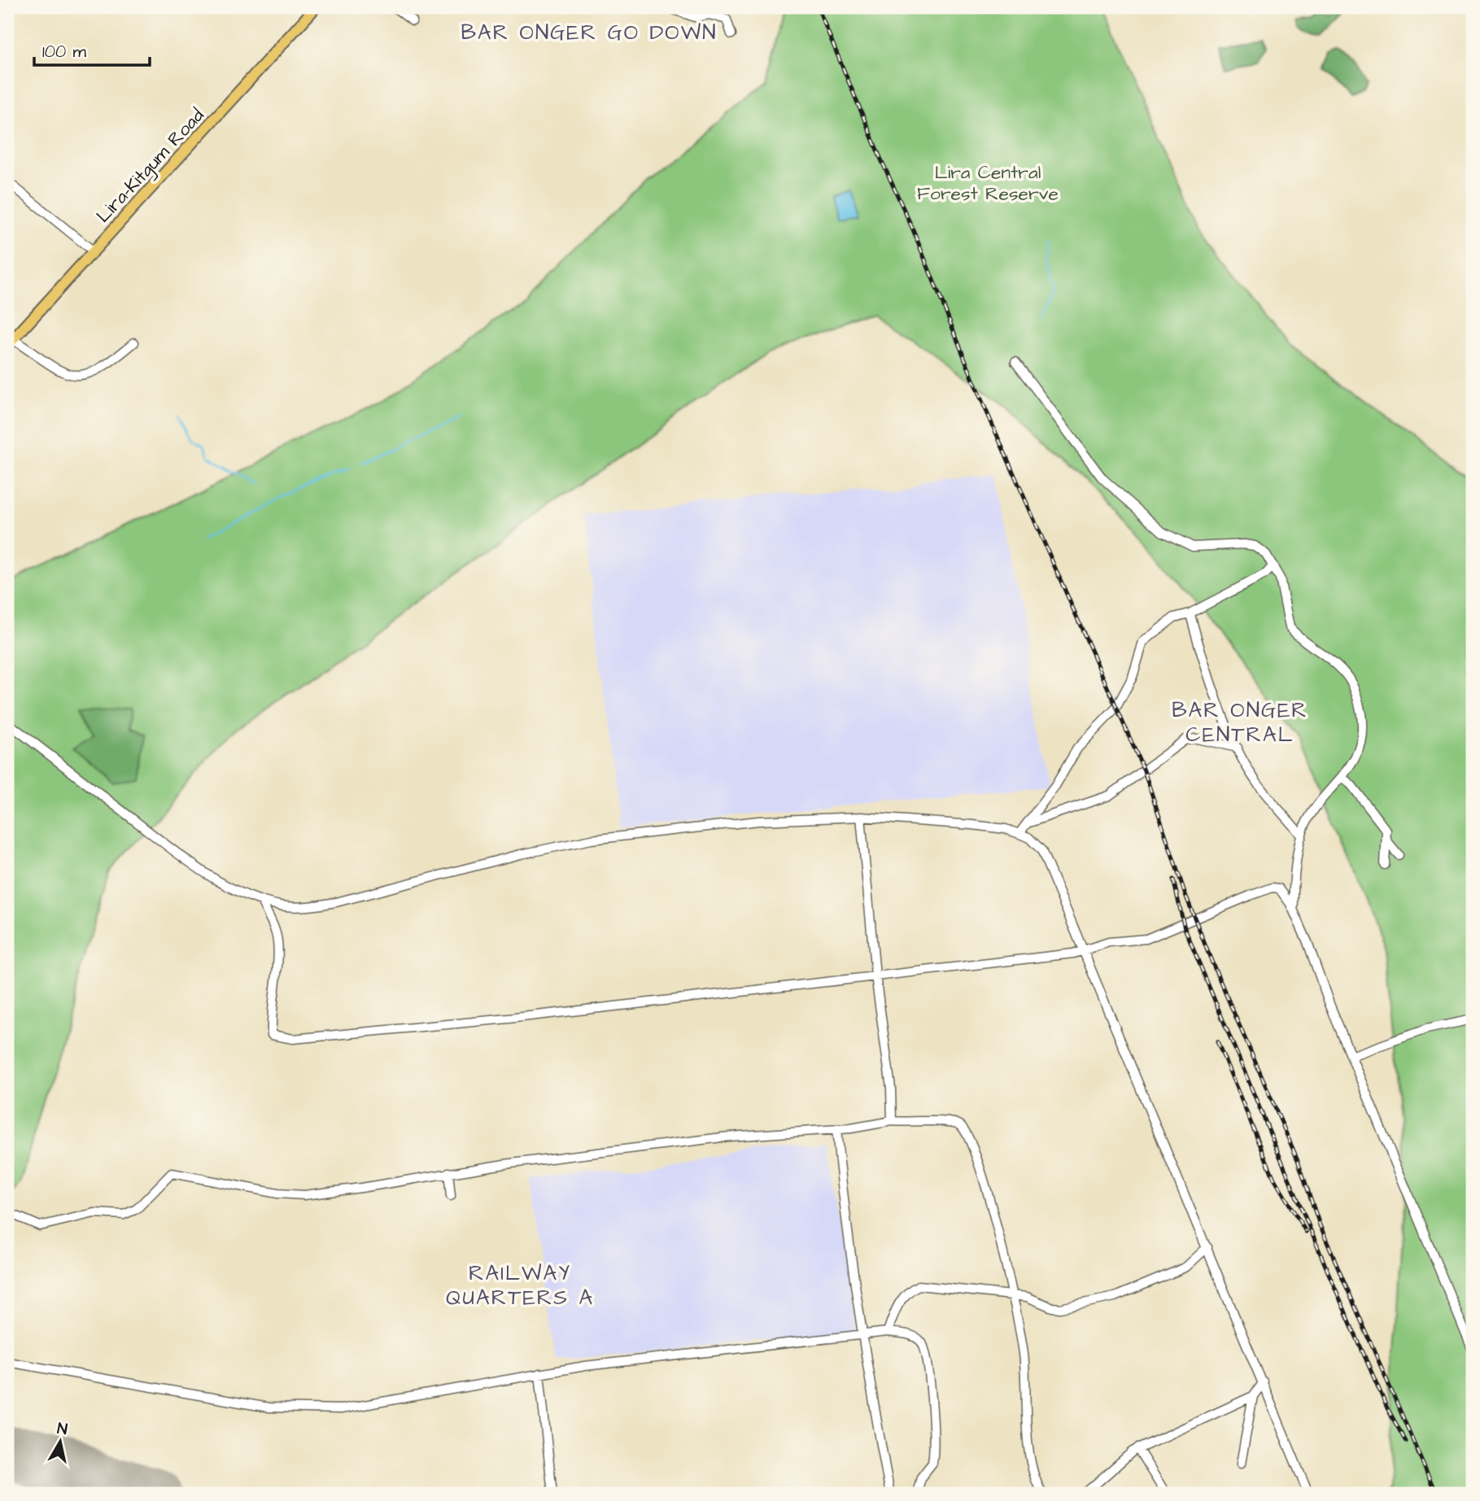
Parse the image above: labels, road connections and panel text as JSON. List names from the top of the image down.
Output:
{
  "streets": {
    "main road": ["Lira-Kitgum Road"]
  },
  "districts": ["BAR ONGER GO DOWN", "BAR ONGER CENTRAL", "RAILWAY QUARTERS A"],
  "parks": ["Lira Central Forest Reserve"],
  "scale_bar": "100 m",
  "north": "top"
}
